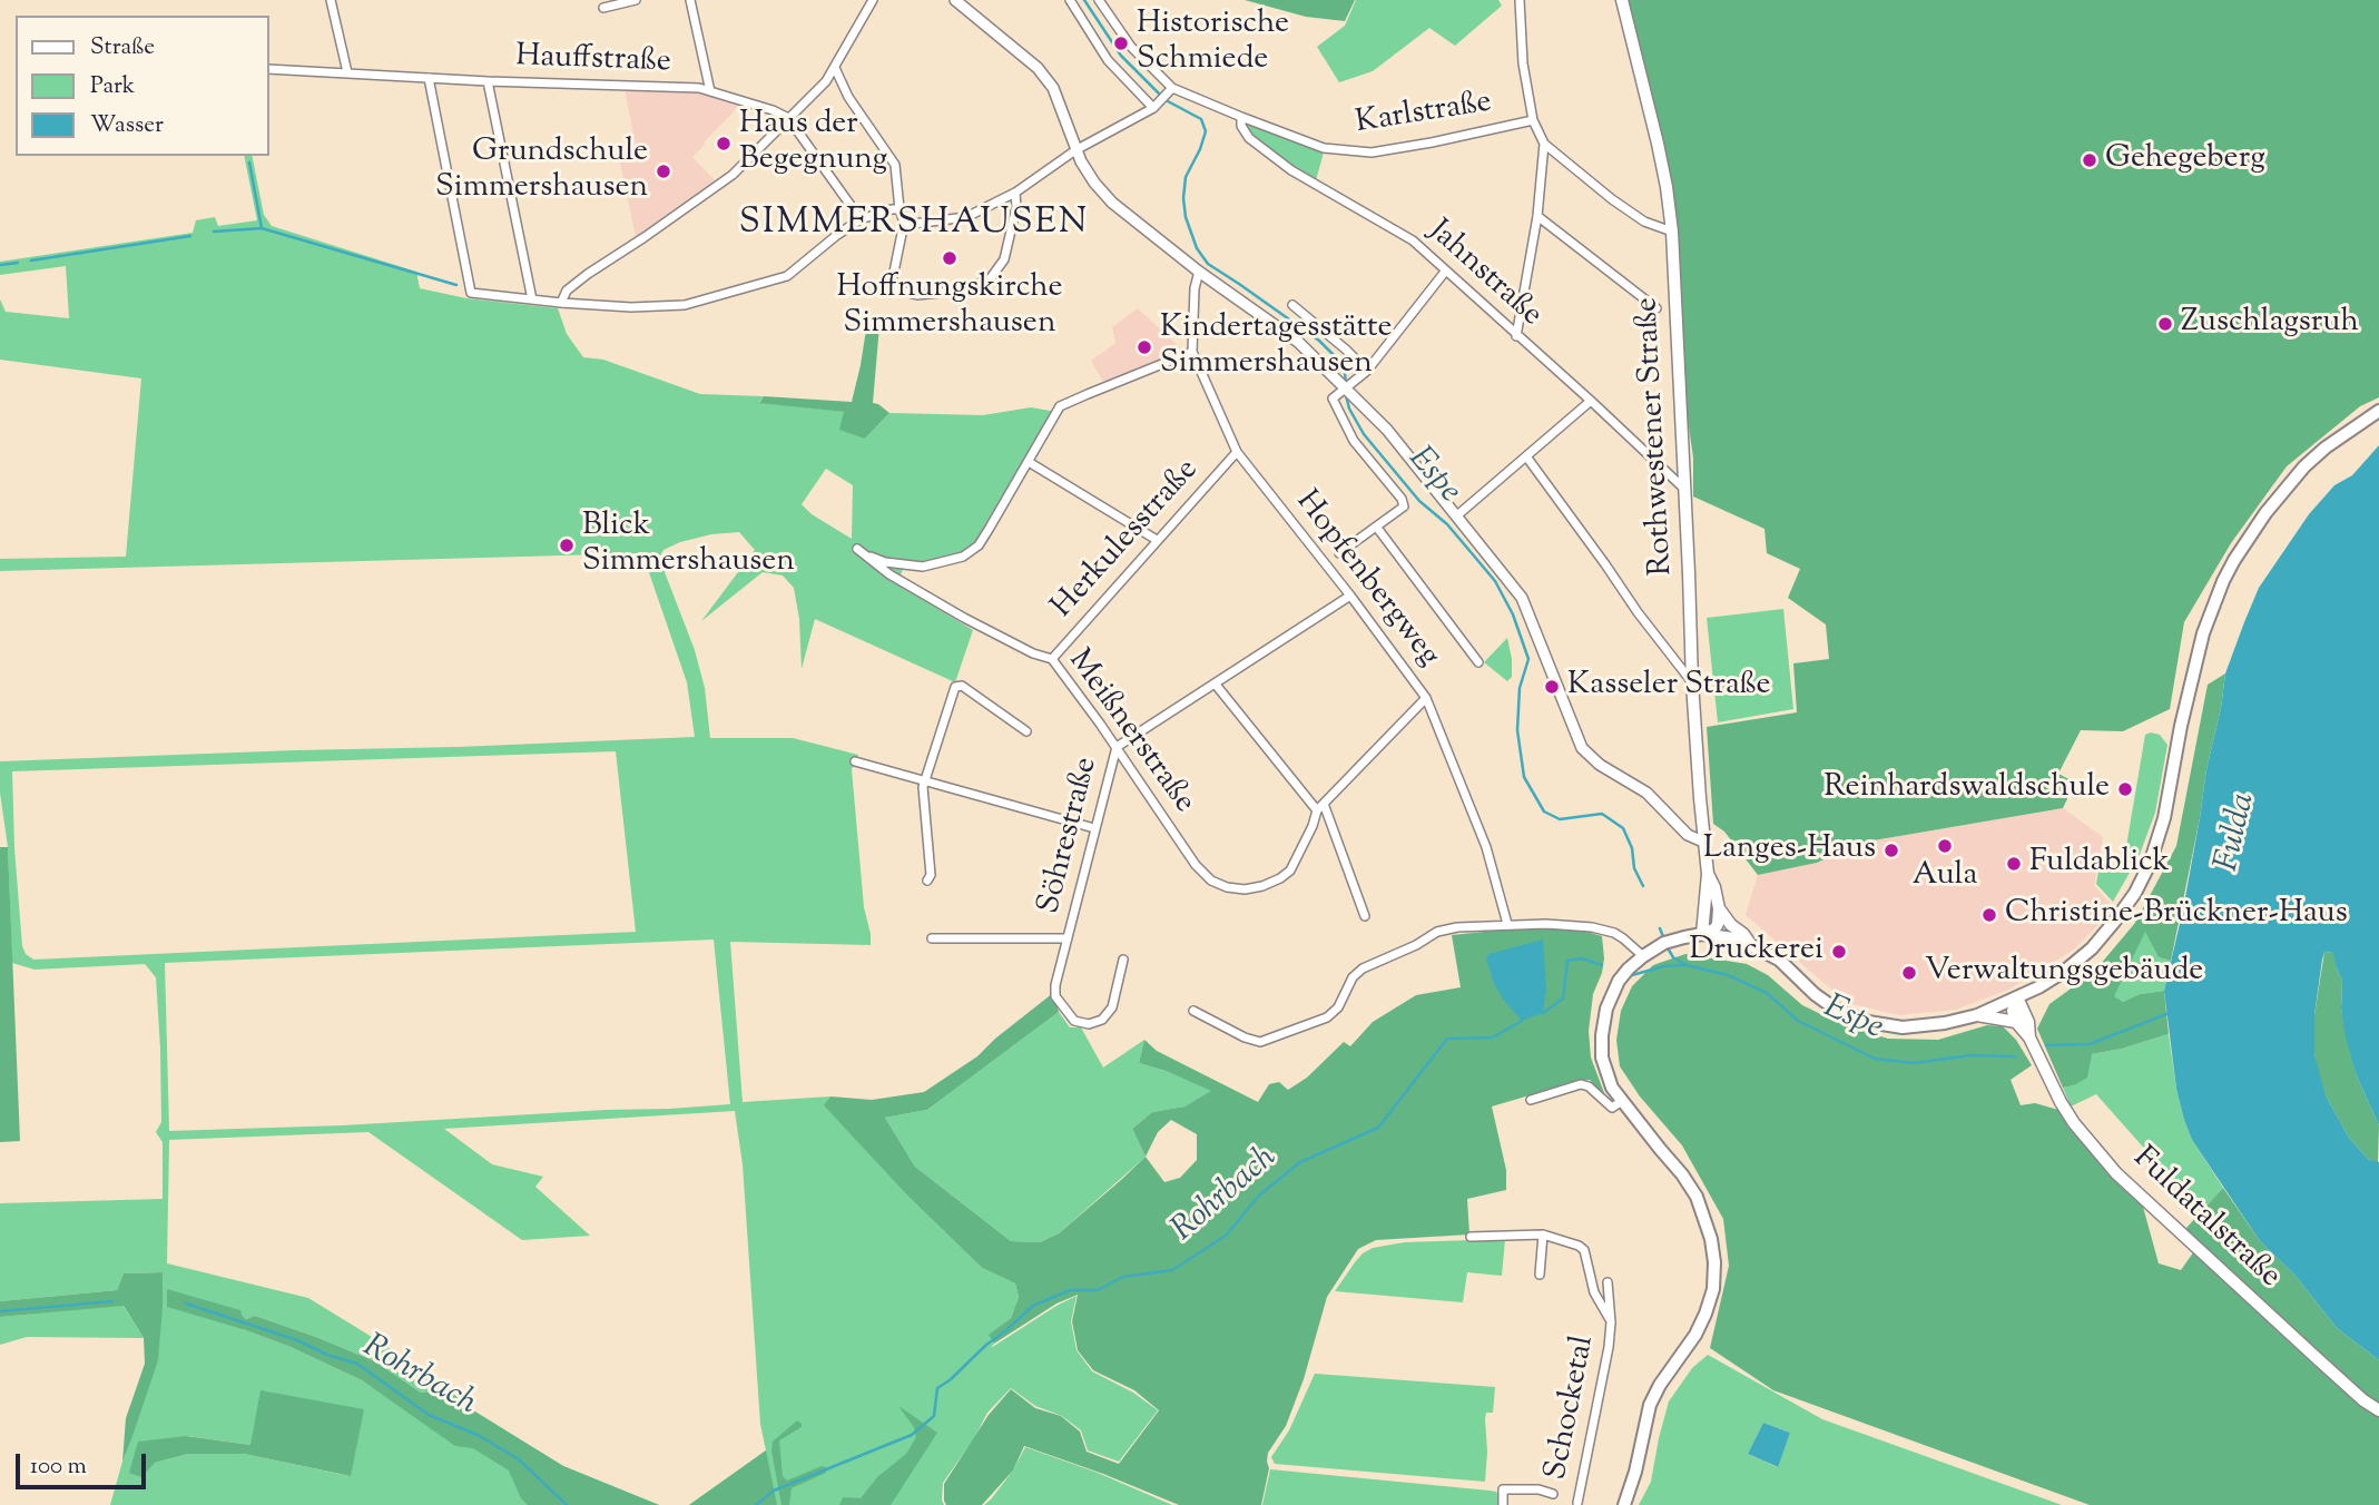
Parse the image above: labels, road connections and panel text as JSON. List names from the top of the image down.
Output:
{
  "streets": {
    "main road": ["Rothwestener Straße", "Fuldatalstraße"],
    "street": [
      "Hauffstraße",
      "Karlstraße",
      "Jahnstraße",
      "Herkulesstraße",
      "Hopfenbergweg",
      "Meißnerstraße",
      "Söhrestraße",
      "Schocketal"
    ]
  },
  "crossings": [
    ["Karlstraße", "Jahnstraße"],
    ["Karlstraße", "Rothwestener Straße"],
    ["Jahnstraße", "Rothwestener Straße"],
    ["Herkulesstraße", "Hopfenbergweg"],
    ["Herkulesstraße", "Meißnerstraße"],
    ["Hopfenbergweg", "Meißnerstraße"],
    ["Hopfenbergweg", "Söhrestraße"],
    ["Meißnerstraße", "Söhrestraße"]
  ],
  "districts": ["SIMMERSHAUSEN"],
  "water": ["Espe", "Fulda", "Rohrbach"],
  "places": [
    "Historische Schmiede",
    "Haus der Begegnung",
    "Gehegeberg",
    "Grundschule Simmershausen",
    "Hoffnungskirche Simmershausen",
    "Zuschlagsruh",
    "Kindertagesstätte Simmershausen",
    "Blick Simmershausen",
    "Kasseler Straße",
    "Reinhardswaldschule",
    "Aula",
    "Langes-Haus",
    "Fuldablick",
    "Christine-Brückner-Haus",
    "Druckerei",
    "Verwaltungsgebäude"
  ],
  "legend": ["Straße", "Park", "Wasser"],
  "scale_bar": "100 m"
}
